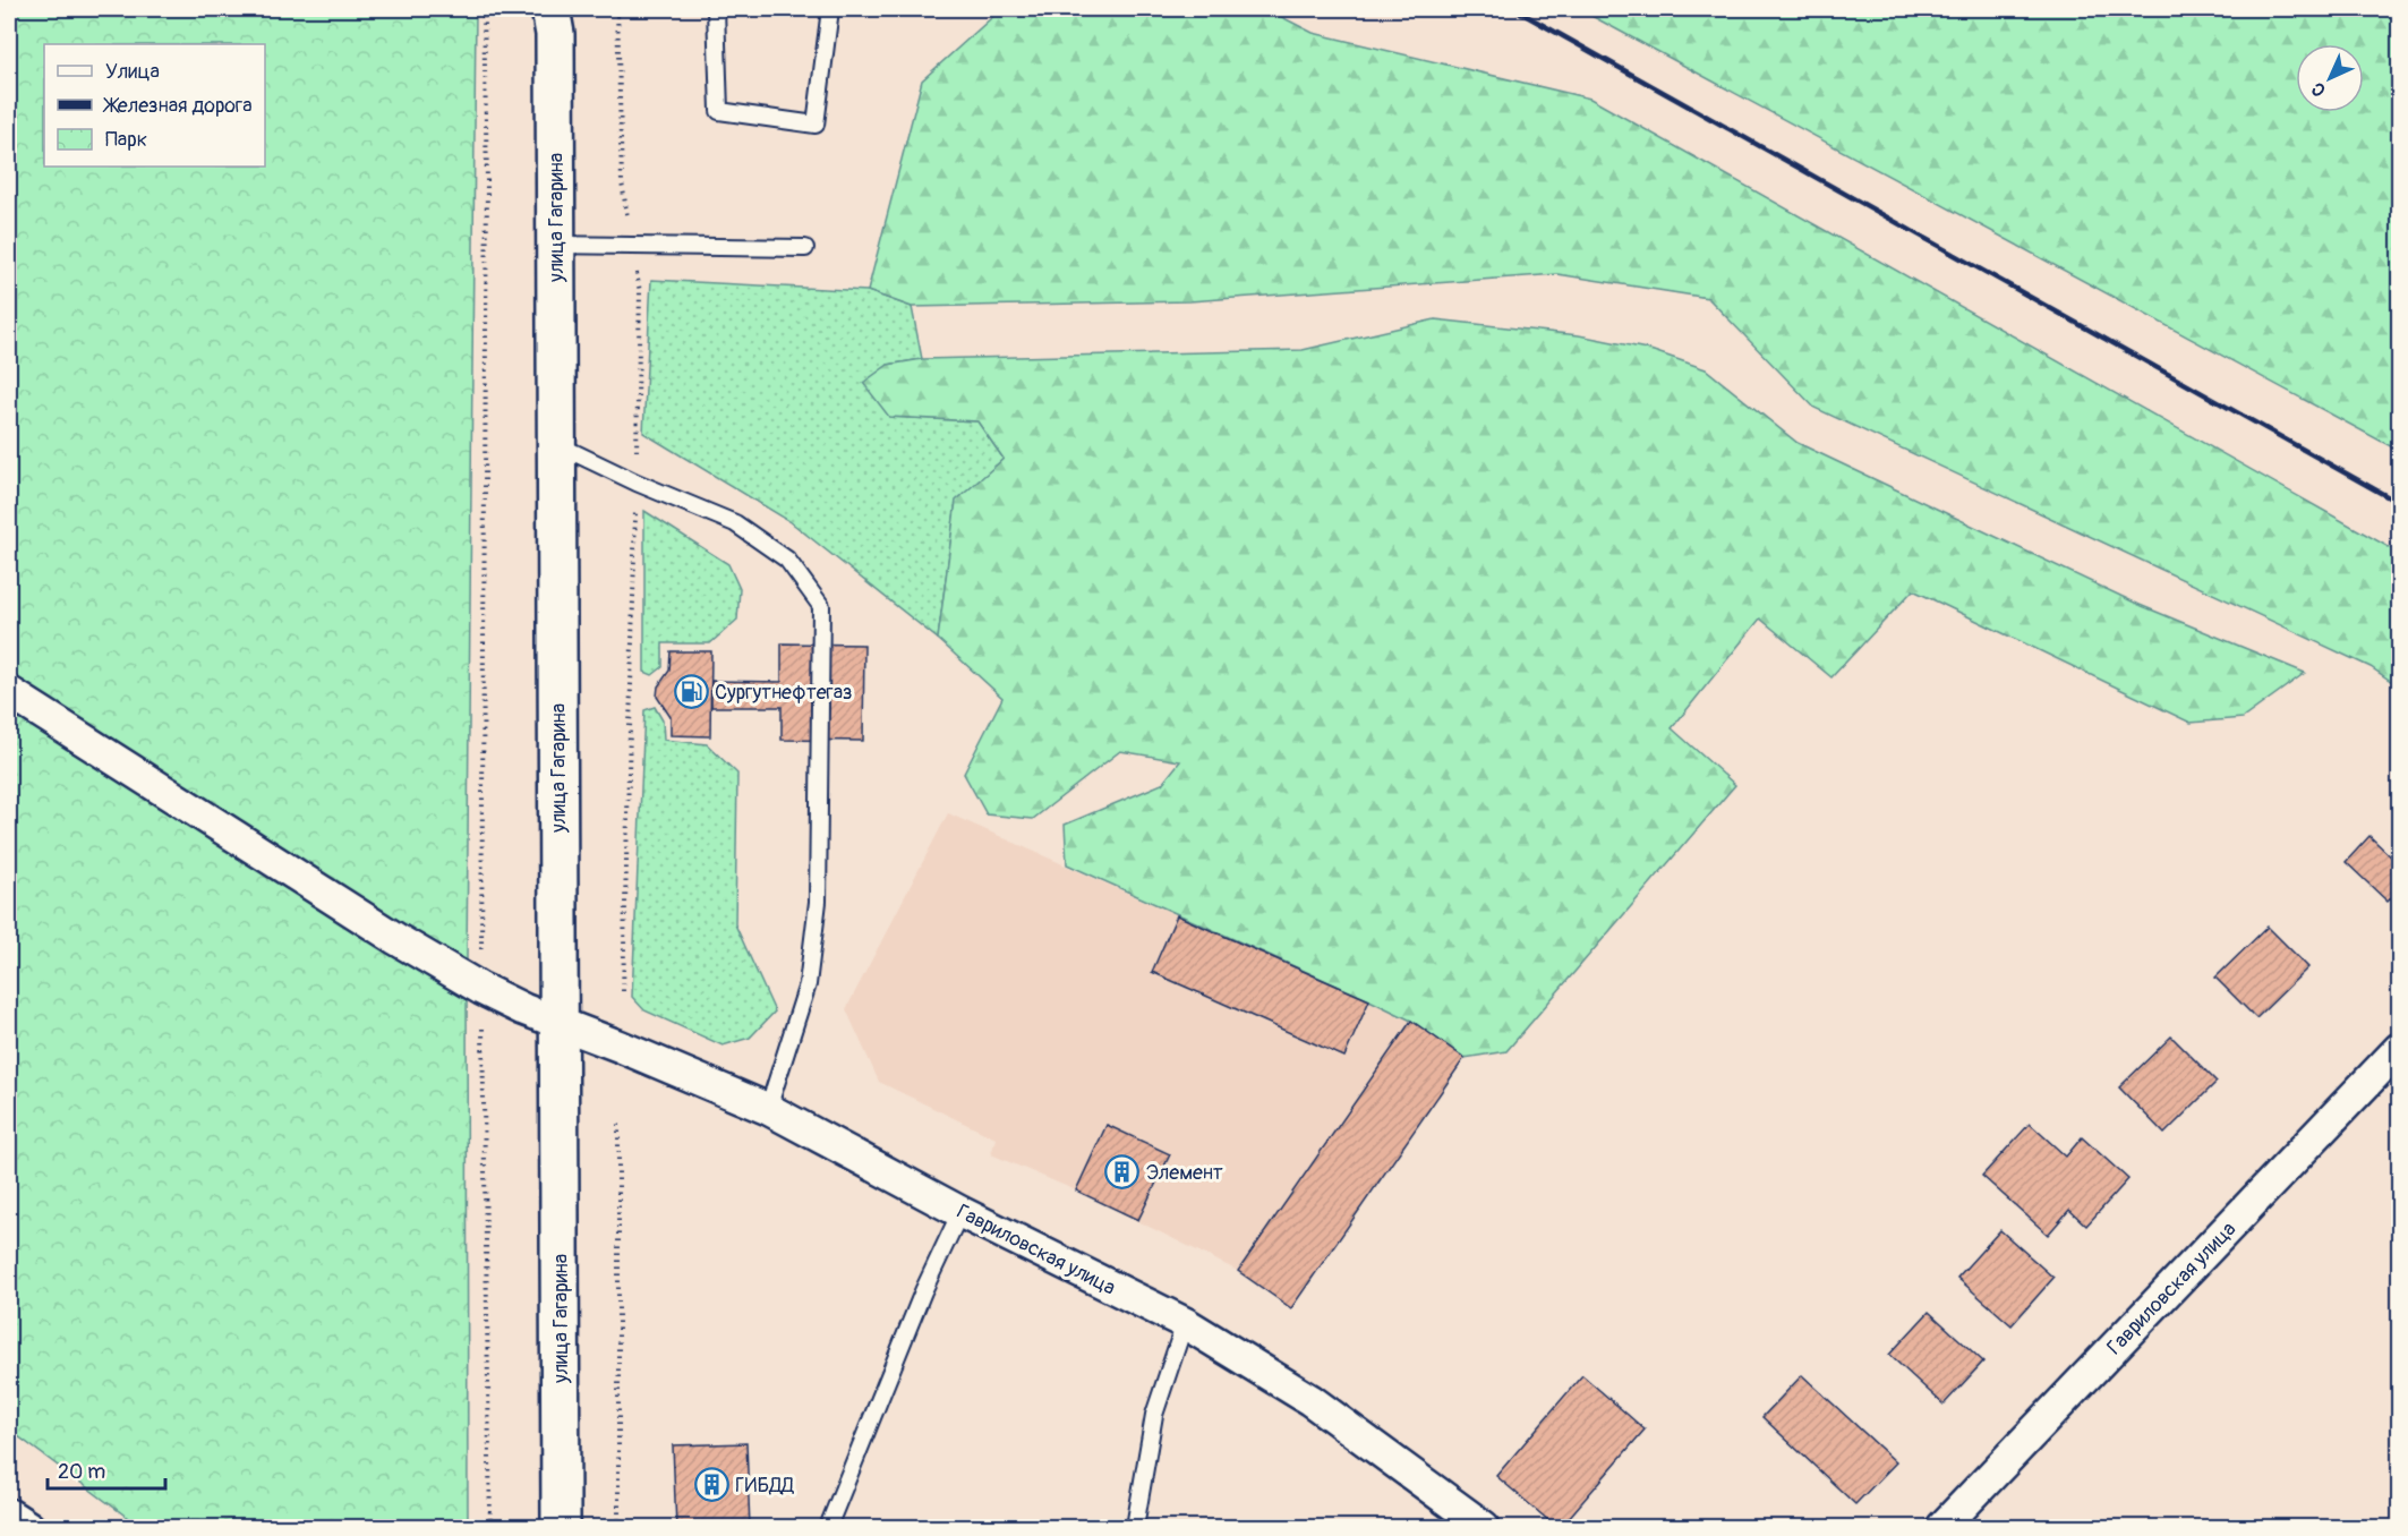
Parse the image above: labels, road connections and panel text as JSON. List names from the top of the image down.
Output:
{
  "streets": {
    "main road": ["улица Гагарина"],
    "street": ["Гавриловская улица"]
  },
  "crossings": [
    ["улица Гагарина", "Гавриловская улица"]
  ],
  "places": {
    "fuel station": ["Сургутнефтегаз"],
    "building": ["Элемент", "ГИБДД"]
  },
  "legend": ["Улица", "Железная дорога", "Парк"],
  "scale_bar": "20 m",
  "north": "bottom left"
}
